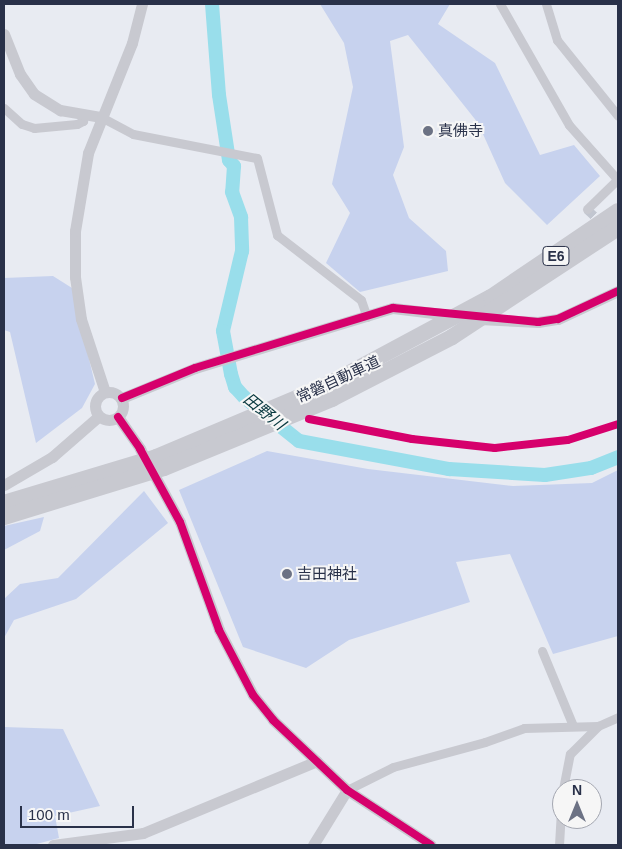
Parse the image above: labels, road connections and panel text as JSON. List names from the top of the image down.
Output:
{
  "streets": {
    "highway": ["E6", "常磐自動車道"]
  },
  "water": ["田野川"],
  "places": ["真佛寺", "吉田神社"],
  "scale_bar": "100 m",
  "north": "top"
}
